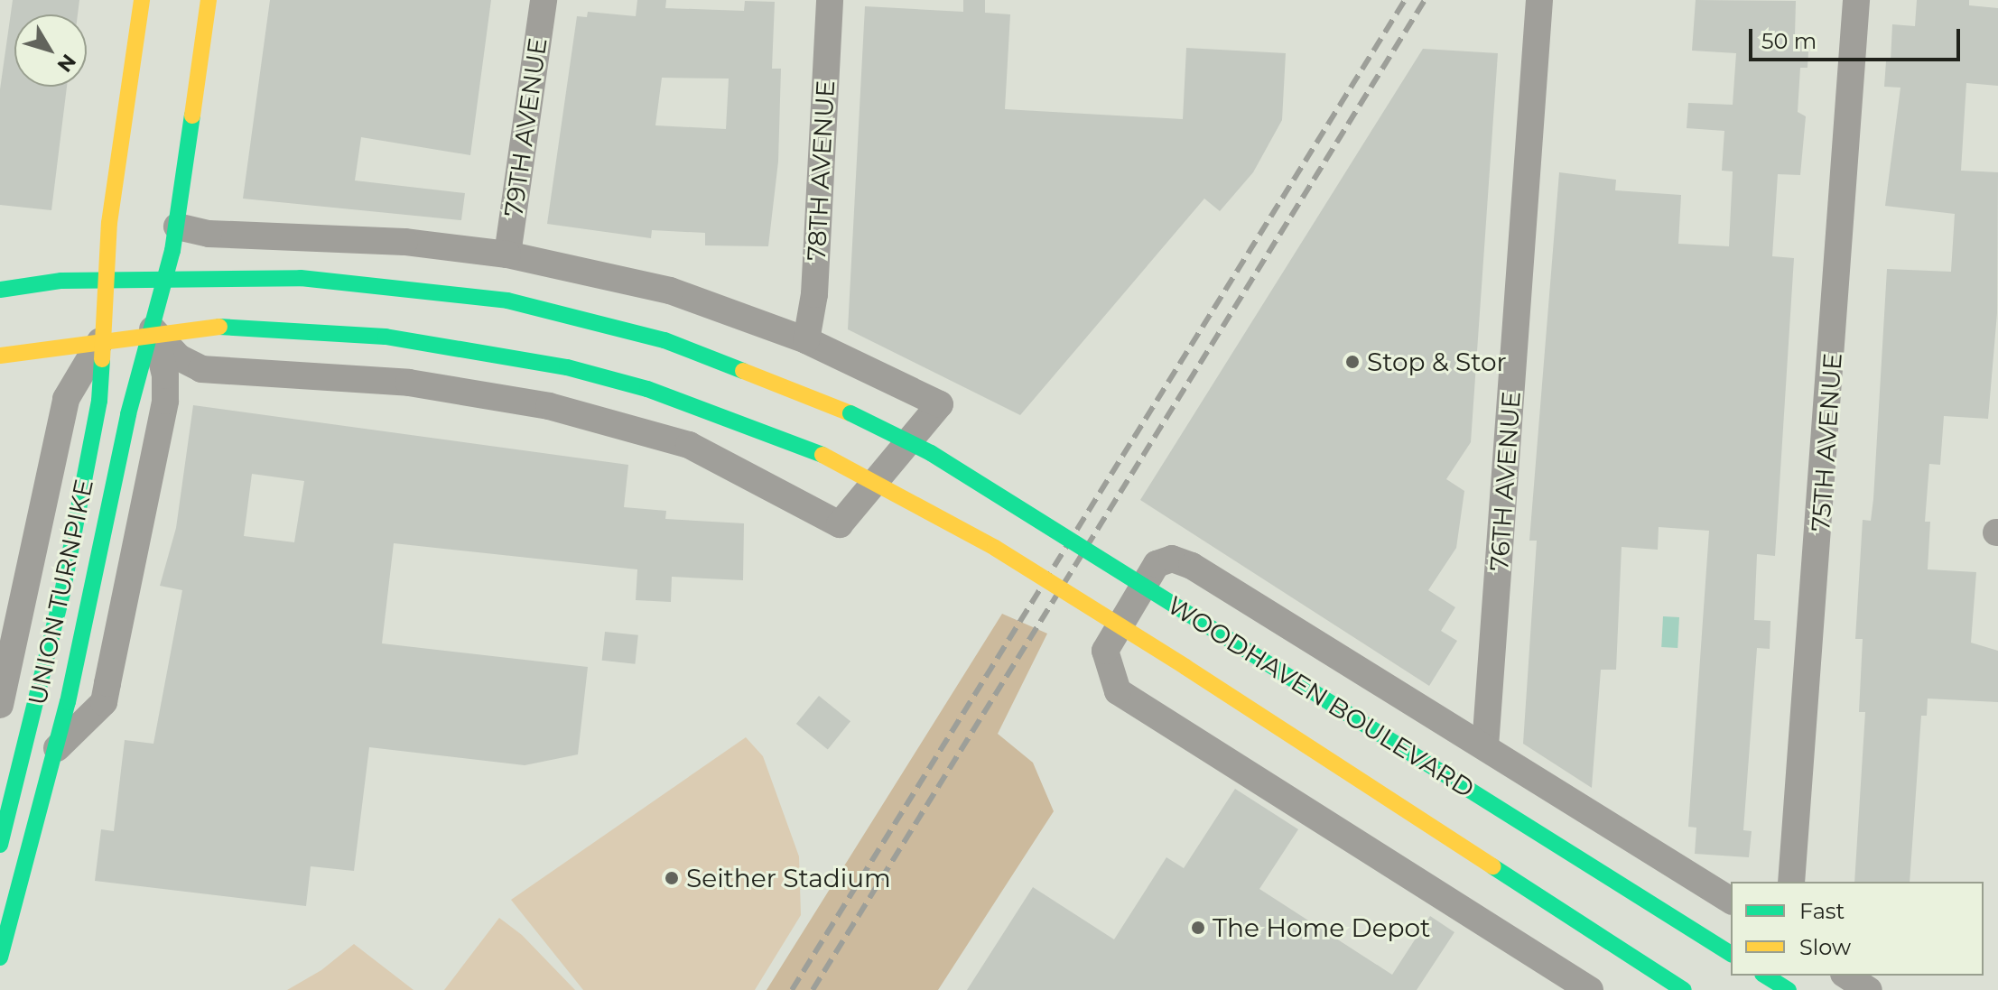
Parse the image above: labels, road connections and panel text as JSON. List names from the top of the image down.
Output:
{
  "streets": {
    "main road": ["UNION TURNPIKE", "WOODHAVEN BOULEVARD"],
    "street": [
      "79TH AVENUE",
      "78TH AVENUE",
      "75TH AVENUE",
      "76TH AVENUE"
    ]
  },
  "crossings": [
    ["UNION TURNPIKE", "WOODHAVEN BOULEVARD"]
  ],
  "places": ["Stop & Stor", "Seither Stadium", "The Home Depot"],
  "legend": ["Fast", "Slow"],
  "scale_bar": "50 m",
  "north": "bottom right"
}
